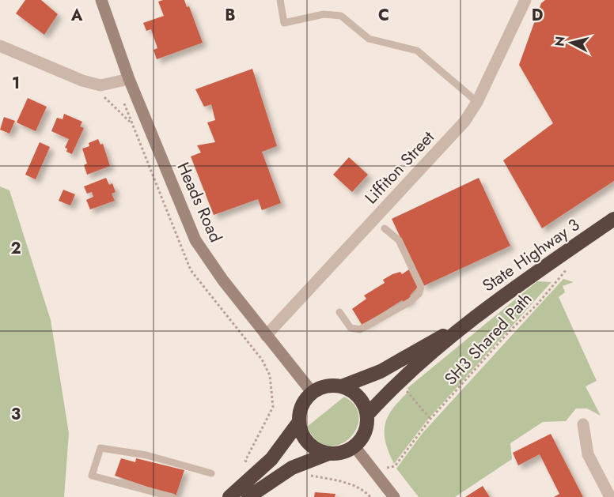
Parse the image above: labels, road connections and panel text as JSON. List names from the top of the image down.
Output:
{
  "streets": {
    "highway": ["State Highway 3"],
    "main road": ["Heads Road"],
    "street": ["Liffiton Street"],
    "path": ["SH3 Shared Path"]
  },
  "crossings": [
    ["Liffiton Street", "Heads Road"],
    ["Heads Road", "State Highway 3"]
  ],
  "north": "left",
  "grid": {
    "columns": [
      "A",
      "B",
      "C",
      "D"
    ],
    "rows": ["1", "2", "3"]
  }
}
